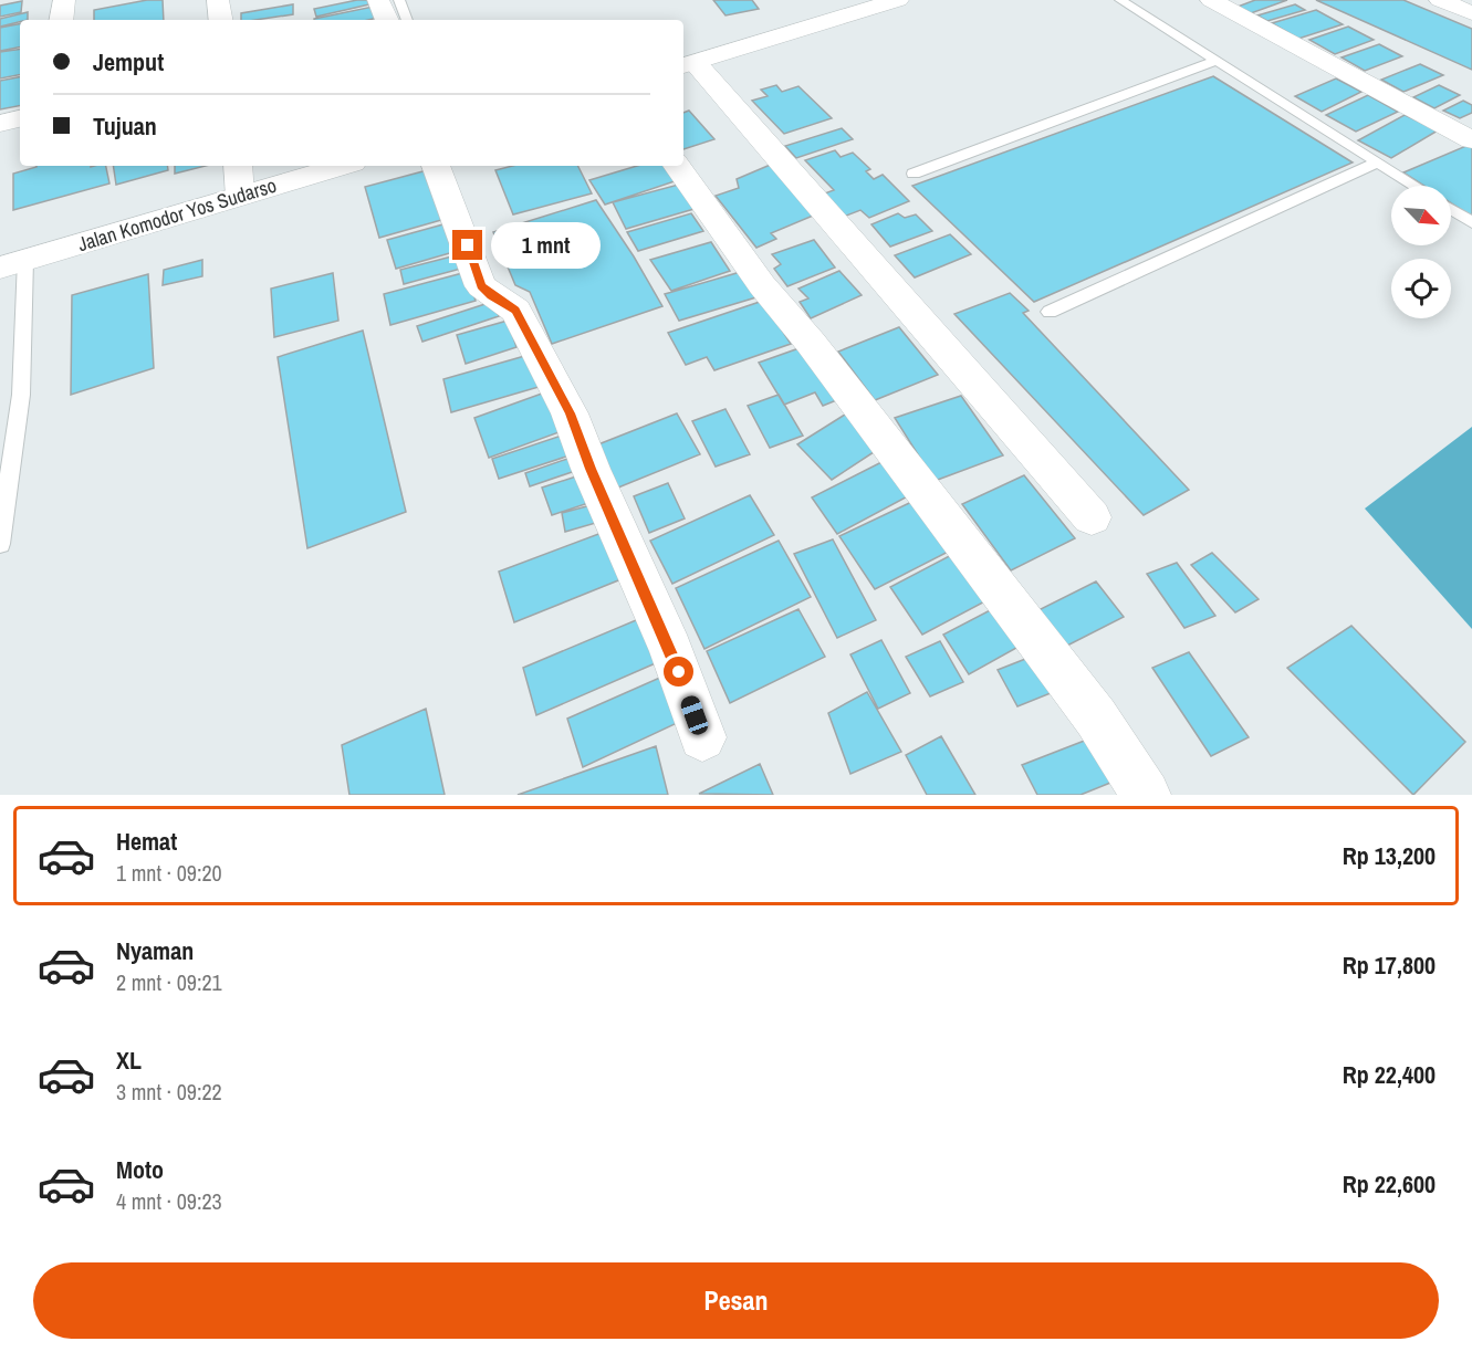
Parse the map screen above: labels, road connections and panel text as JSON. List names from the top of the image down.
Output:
{
  "streets": {
    "street": ["Jalan Komodor Yos Sudarso"]
  },
  "north": "bottom right",
  "page": {
    "banner": ["Jemput", "Tujuan"],
    "bubble": "1 mnt",
    "list": [
      {
        "name": "Hemat",
        "note": "1 mnt · 09:20",
        "value": "Rp 13,200"
      },
      {
        "name": "Nyaman",
        "note": "2 mnt · 09:21",
        "value": "Rp 17,800"
      },
      {
        "name": "XL",
        "note": "3 mnt · 09:22",
        "value": "Rp 22,400"
      },
      {
        "name": "Moto",
        "note": "4 mnt · 09:23",
        "value": "Rp 22,600"
      }
    ],
    "buttons": "Pesan"
  }
}
